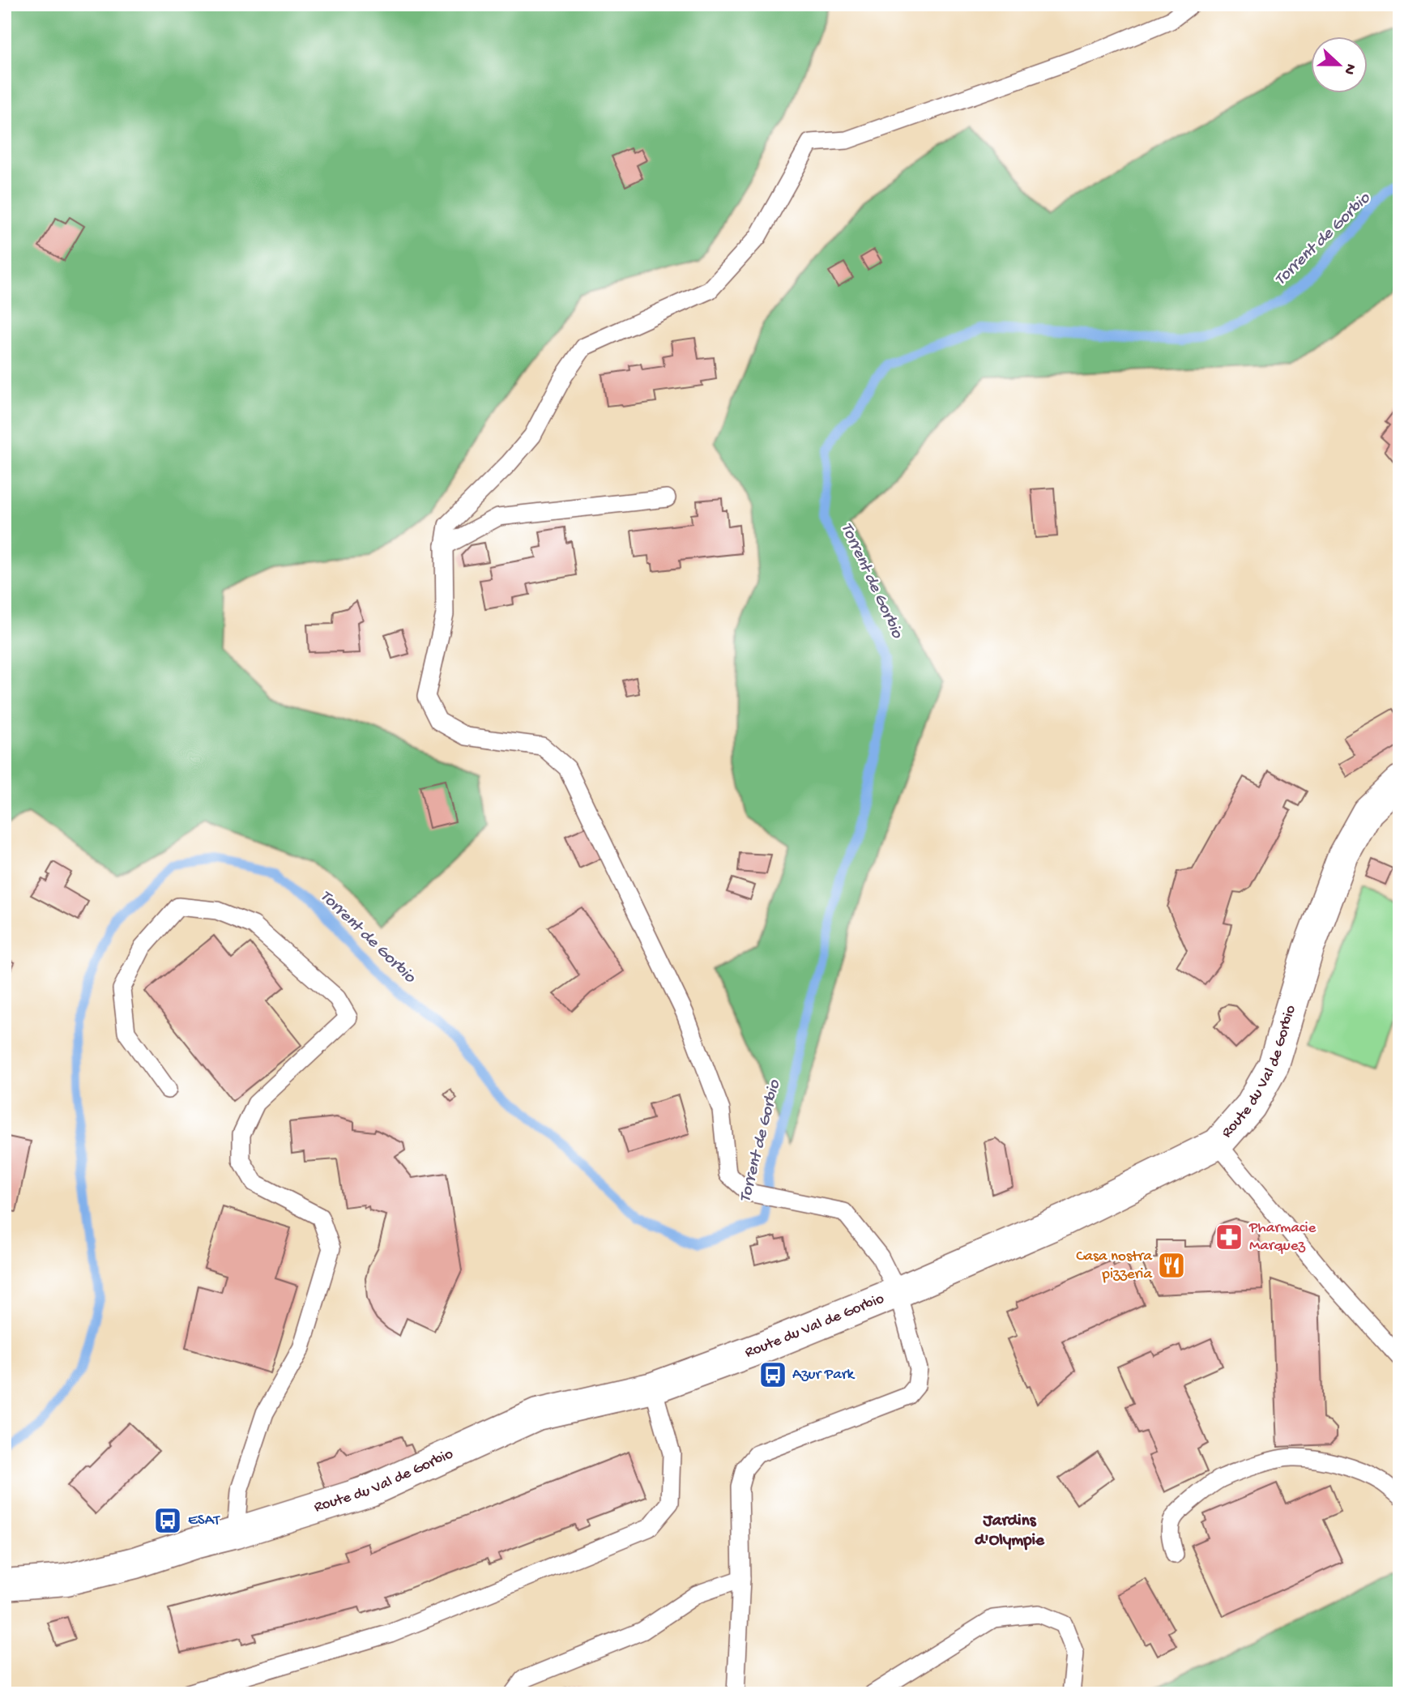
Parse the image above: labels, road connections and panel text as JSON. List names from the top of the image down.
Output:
{
  "streets": {
    "street": ["Route du Val de Gorbio"]
  },
  "districts": ["Jardins d'Olympie"],
  "water": ["Torrent de Gorbio"],
  "places": {
    "pharmacy": ["Pharmacie Marquez"],
    "restaurant": ["Casa nostra pizzeria"],
    "bus stop": ["Azur Park", "ESAT"]
  },
  "north": "right"
}
